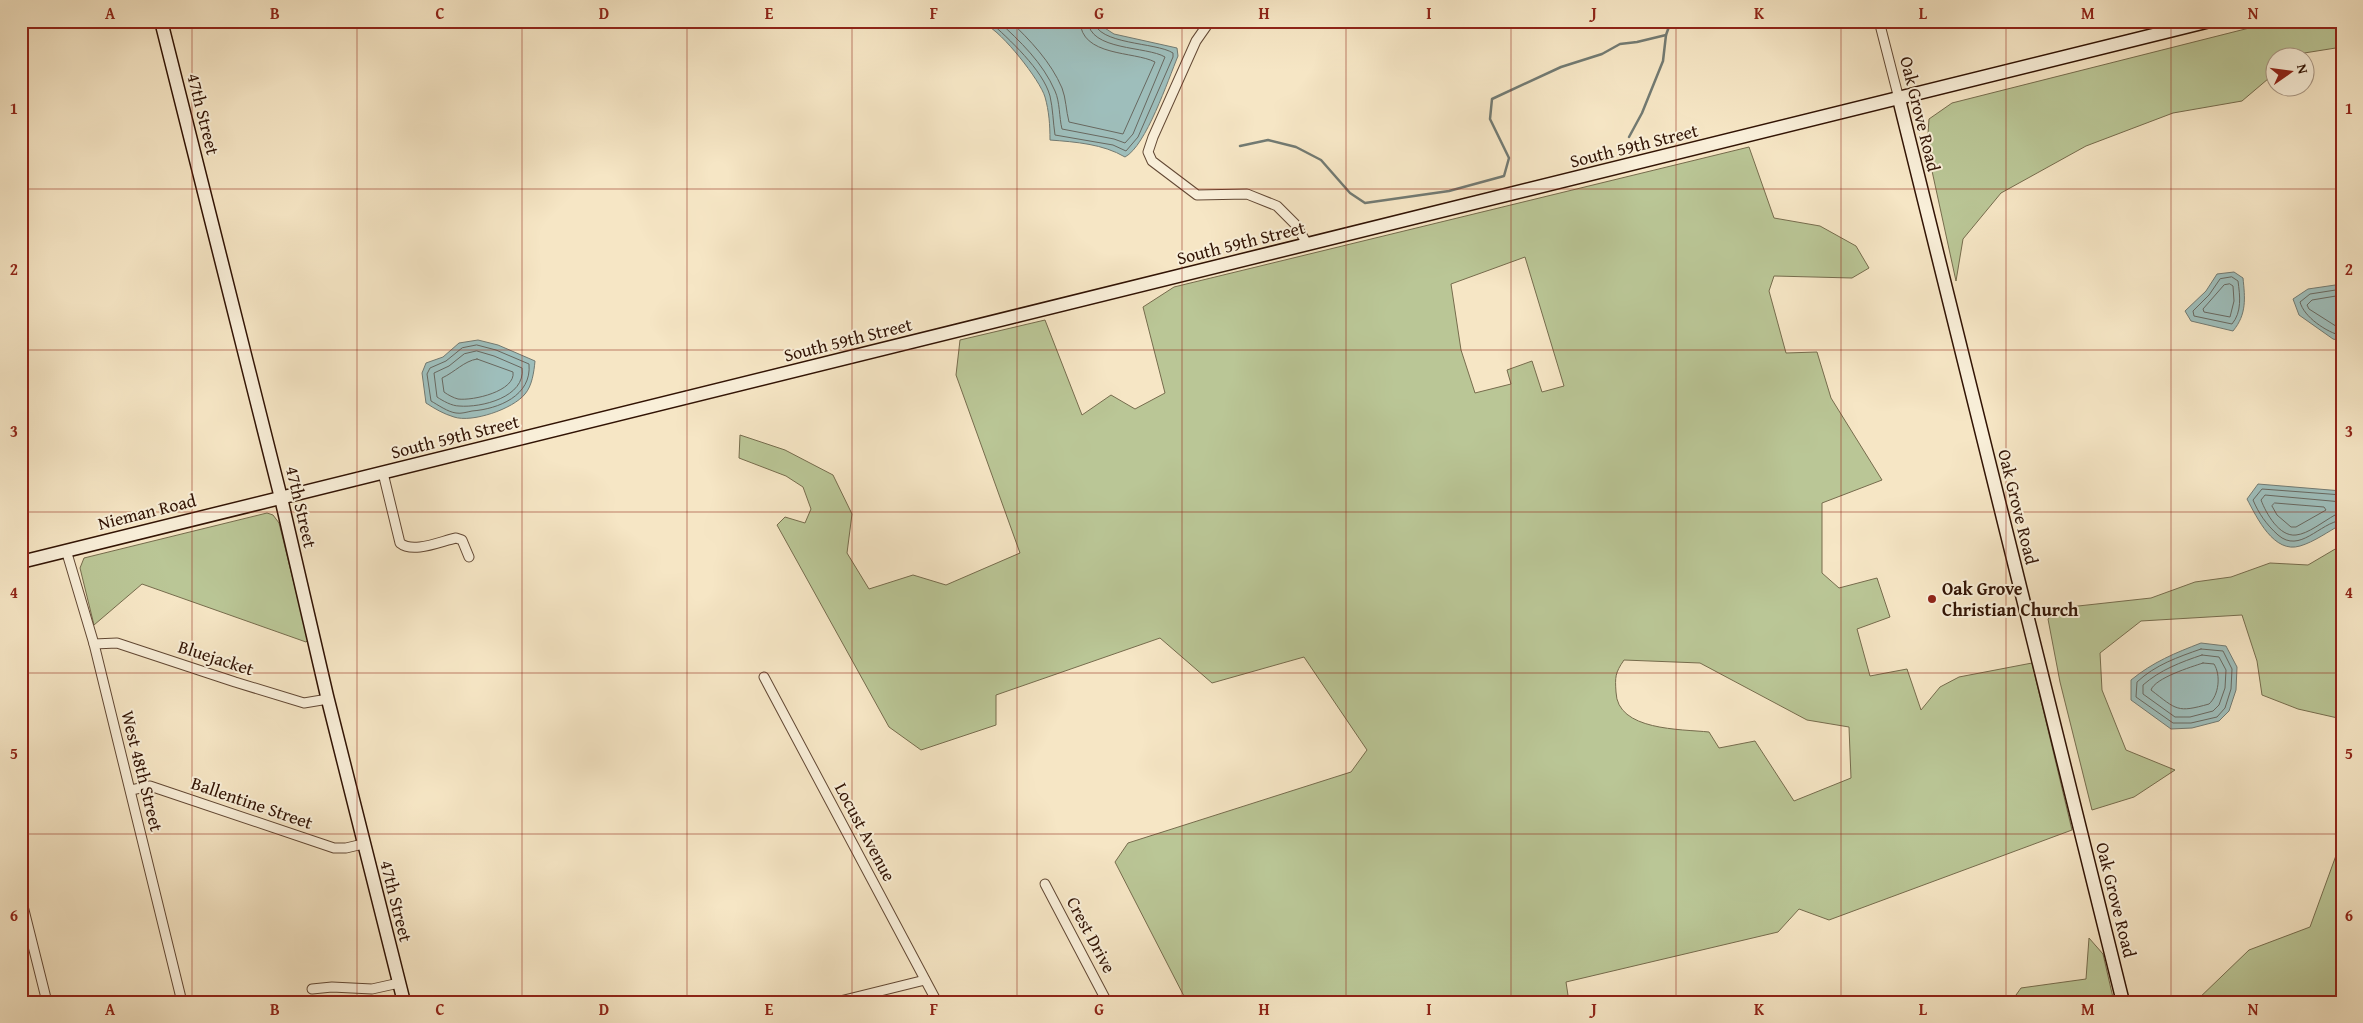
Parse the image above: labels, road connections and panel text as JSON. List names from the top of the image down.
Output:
{
  "streets": {
    "main road": [
      "47th Street",
      "Oak Grove Road",
      "South 59th Street",
      "Nieman Road"
    ],
    "street": [
      "Bluejacket",
      "West 48th Street",
      "Ballentine Street",
      "Locust Avenue",
      "Crest Drive"
    ]
  },
  "crossings": [
    ["47th Street", "South 59th Street"],
    ["47th Street", "Nieman Road"],
    ["47th Street", "Bluejacket"],
    ["47th Street", "Ballentine Street"],
    ["Oak Grove Road", "South 59th Street"],
    ["South 59th Street", "Nieman Road"],
    ["Nieman Road", "West 48th Street"],
    ["Bluejacket", "West 48th Street"],
    ["West 48th Street", "Ballentine Street"]
  ],
  "places": ["Oak Grove Christian Church"],
  "north": "right",
  "grid": {
    "columns": [
      "A",
      "B",
      "C",
      "D",
      "E",
      "F",
      "G",
      "H",
      "I",
      "J",
      "K",
      "L",
      "M",
      "N"
    ],
    "rows": [
      "1",
      "2",
      "3",
      "4",
      "5",
      "6"
    ]
  }
}
